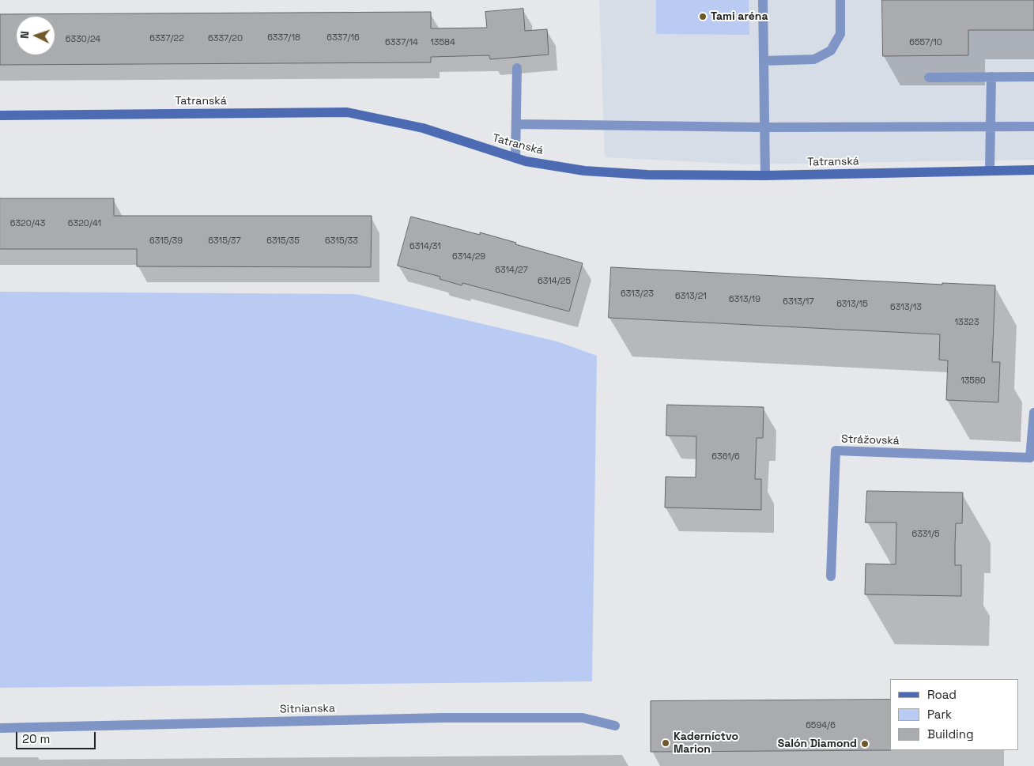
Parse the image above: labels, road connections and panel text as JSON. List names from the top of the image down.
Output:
{
  "streets": {
    "street": ["Tatranská"],
    "lane": ["Strážovská", "Sitnianska"]
  },
  "places": ["Tami aréna", "Kaderníctvo Marion", "Salón Diamond"],
  "house_numbers": [
    "6337/18",
    "6337/16",
    "6337/22",
    "6337/20",
    "6330/24",
    "6337/14",
    "13584",
    "6557/10",
    "6320/43",
    "6320/41",
    "6315/39",
    "6315/37",
    "6315/35",
    "6315/33",
    "6314/31",
    "6314/29",
    "6314/27",
    "6314/25",
    "6313/23",
    "6313/21",
    "6313/19",
    "6313/17",
    "6313/15",
    "6313/13",
    "13323",
    "13580",
    "6361/6",
    "6331/5",
    "6594/6"
  ],
  "legend": ["Road", "Park", "Building"],
  "scale_bar": "20 m",
  "north": "left"
}
